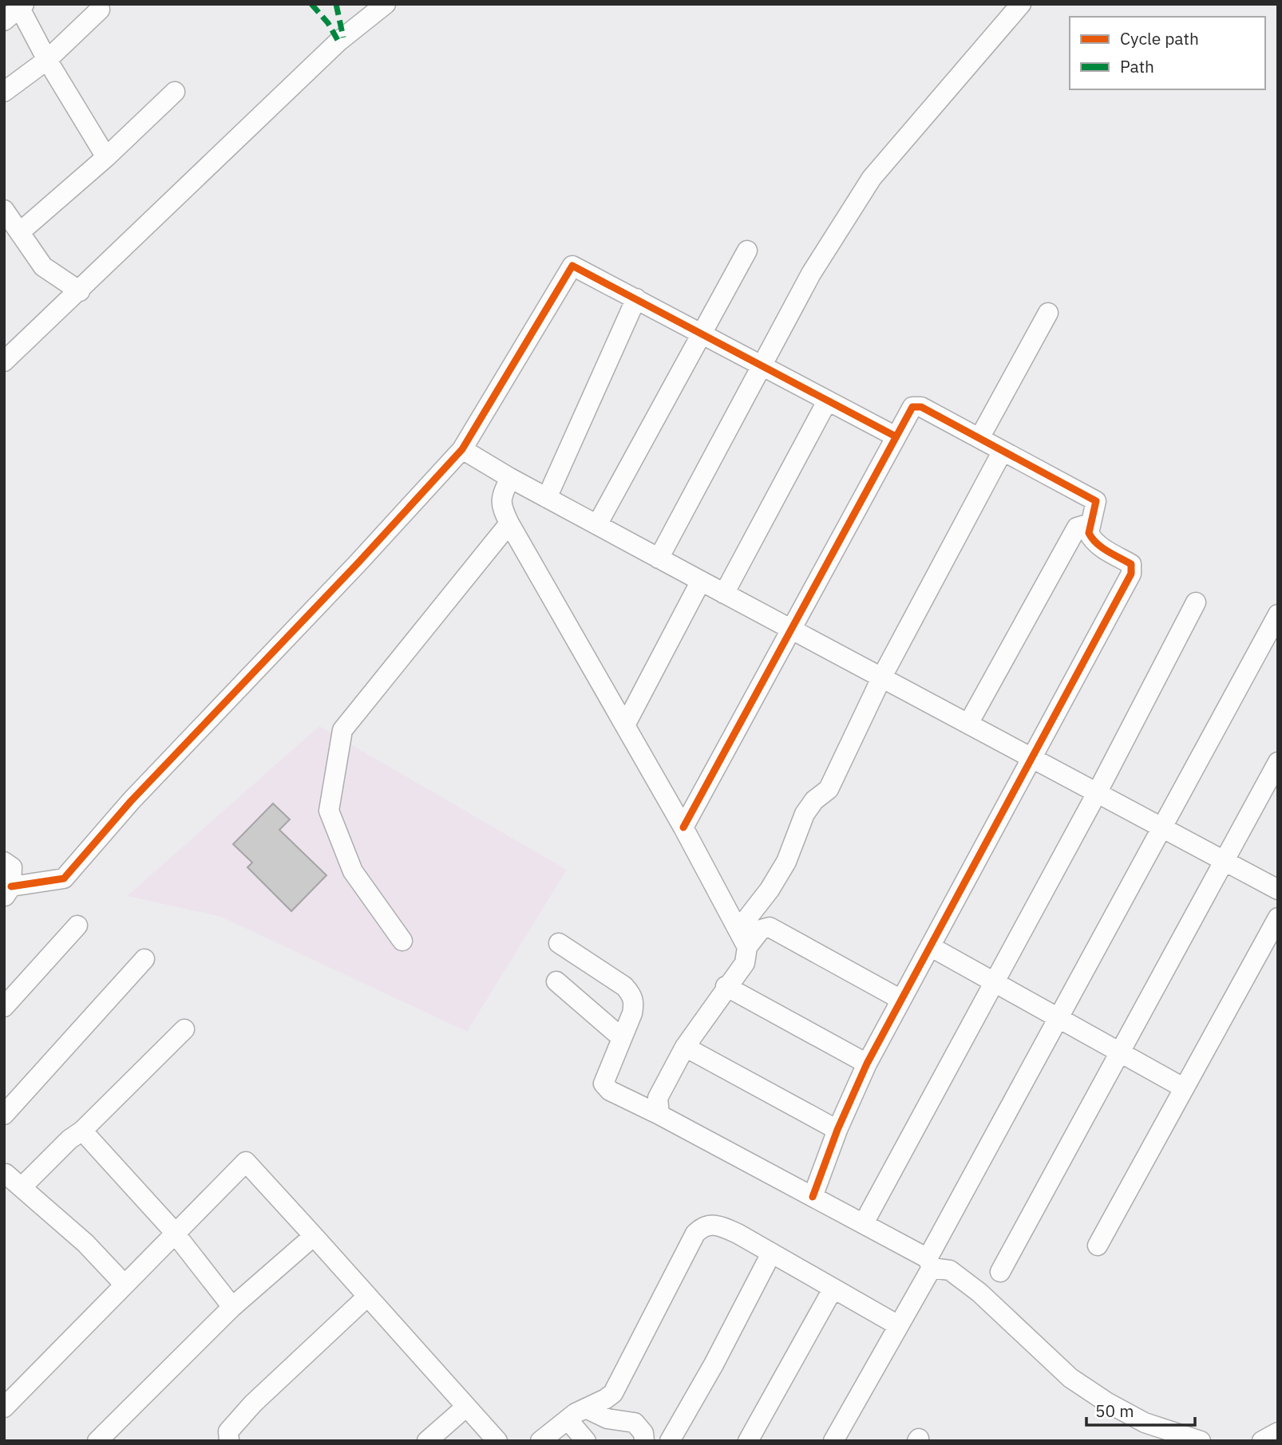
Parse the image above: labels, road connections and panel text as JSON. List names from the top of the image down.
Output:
{
  "legend": ["Cycle path", "Path"],
  "scale_bar": "50 m"
}
